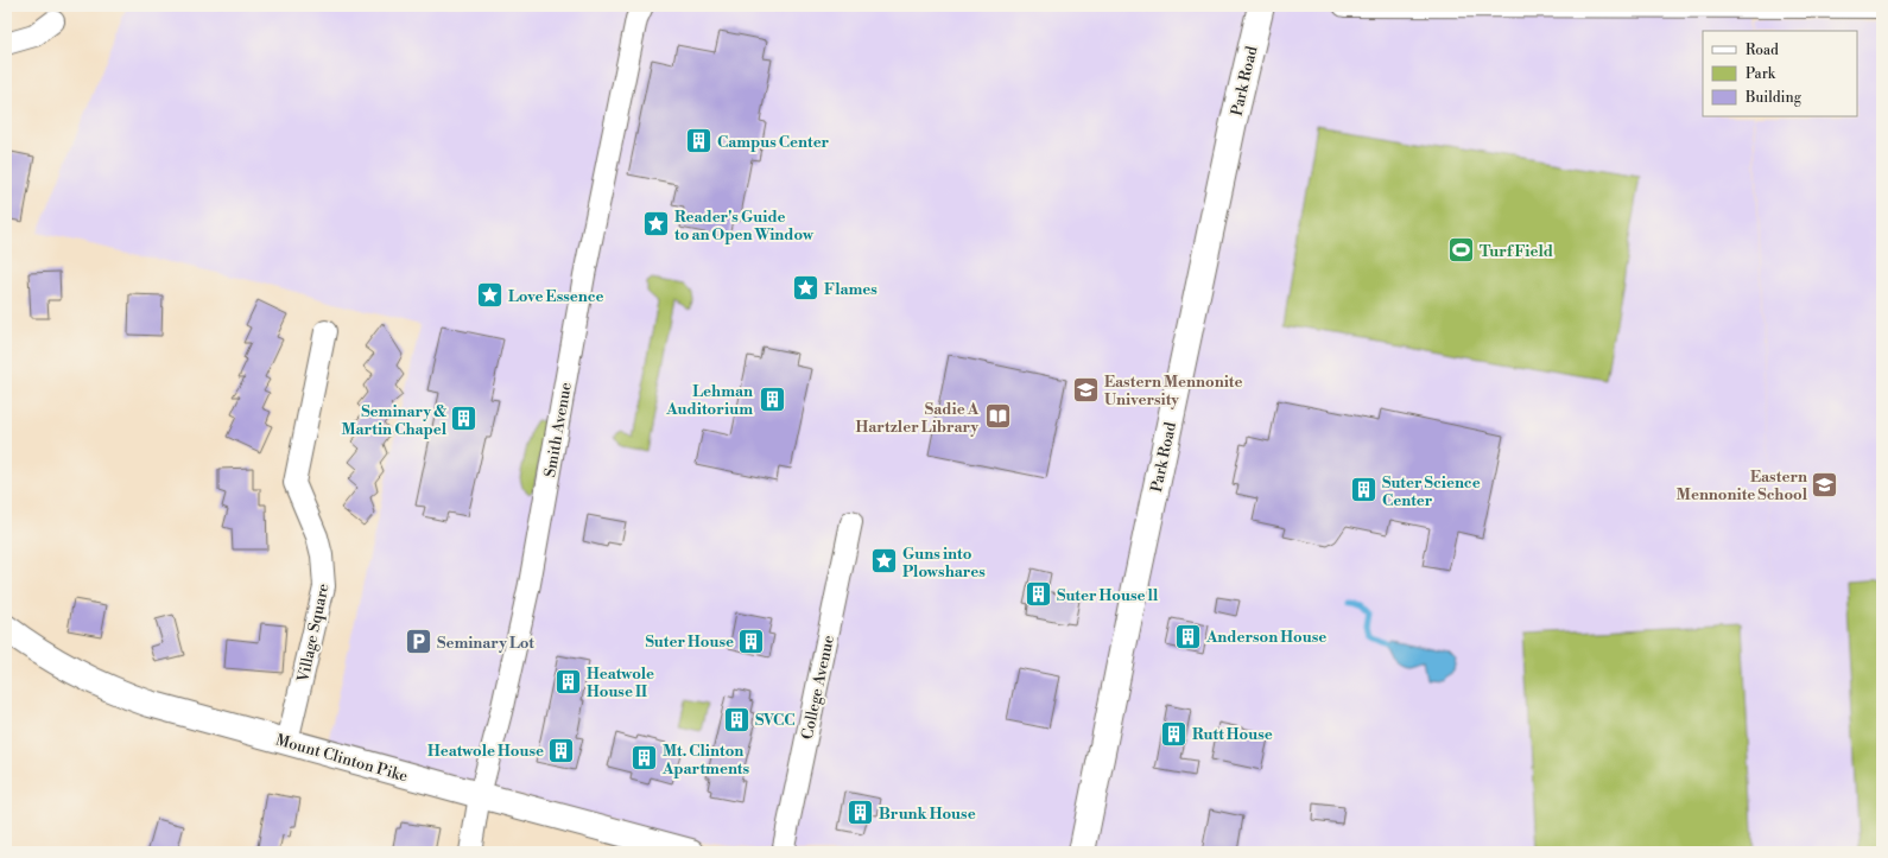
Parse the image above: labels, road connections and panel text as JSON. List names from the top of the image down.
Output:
{
  "streets": {
    "street": [
      "Park Road",
      "Smith Avenue",
      "Village Square",
      "College Avenue",
      "Mount Clinton Pike"
    ]
  },
  "crossings": [
    ["Smith Avenue", "Mount Clinton Pike"],
    ["Village Square", "Mount Clinton Pike"]
  ],
  "places": {
    "building": [
      "Campus Center",
      "Lehman Auditorium",
      "Seminary & Martin Chapel",
      "Suter Science Center",
      "Suter House ll",
      "Anderson House",
      "Suter House",
      "Heatwole House II",
      "SVCC",
      "Rutt House",
      "Heatwole House",
      "Mt. Clinton Apartments",
      "Brunk House"
    ],
    "place": [
      "Reader's Guide to an Open Window",
      "Flames",
      "Love Essence",
      "Guns into Plowshares"
    ],
    "sports": ["Turf Field"],
    "school or university": ["Eastern Mennonite University", "Eastern Mennonite School"],
    "library": ["Sadie A Hartzler Library"],
    "parking": ["Seminary Lot"]
  },
  "legend": ["Road", "Park", "Building"]
}
